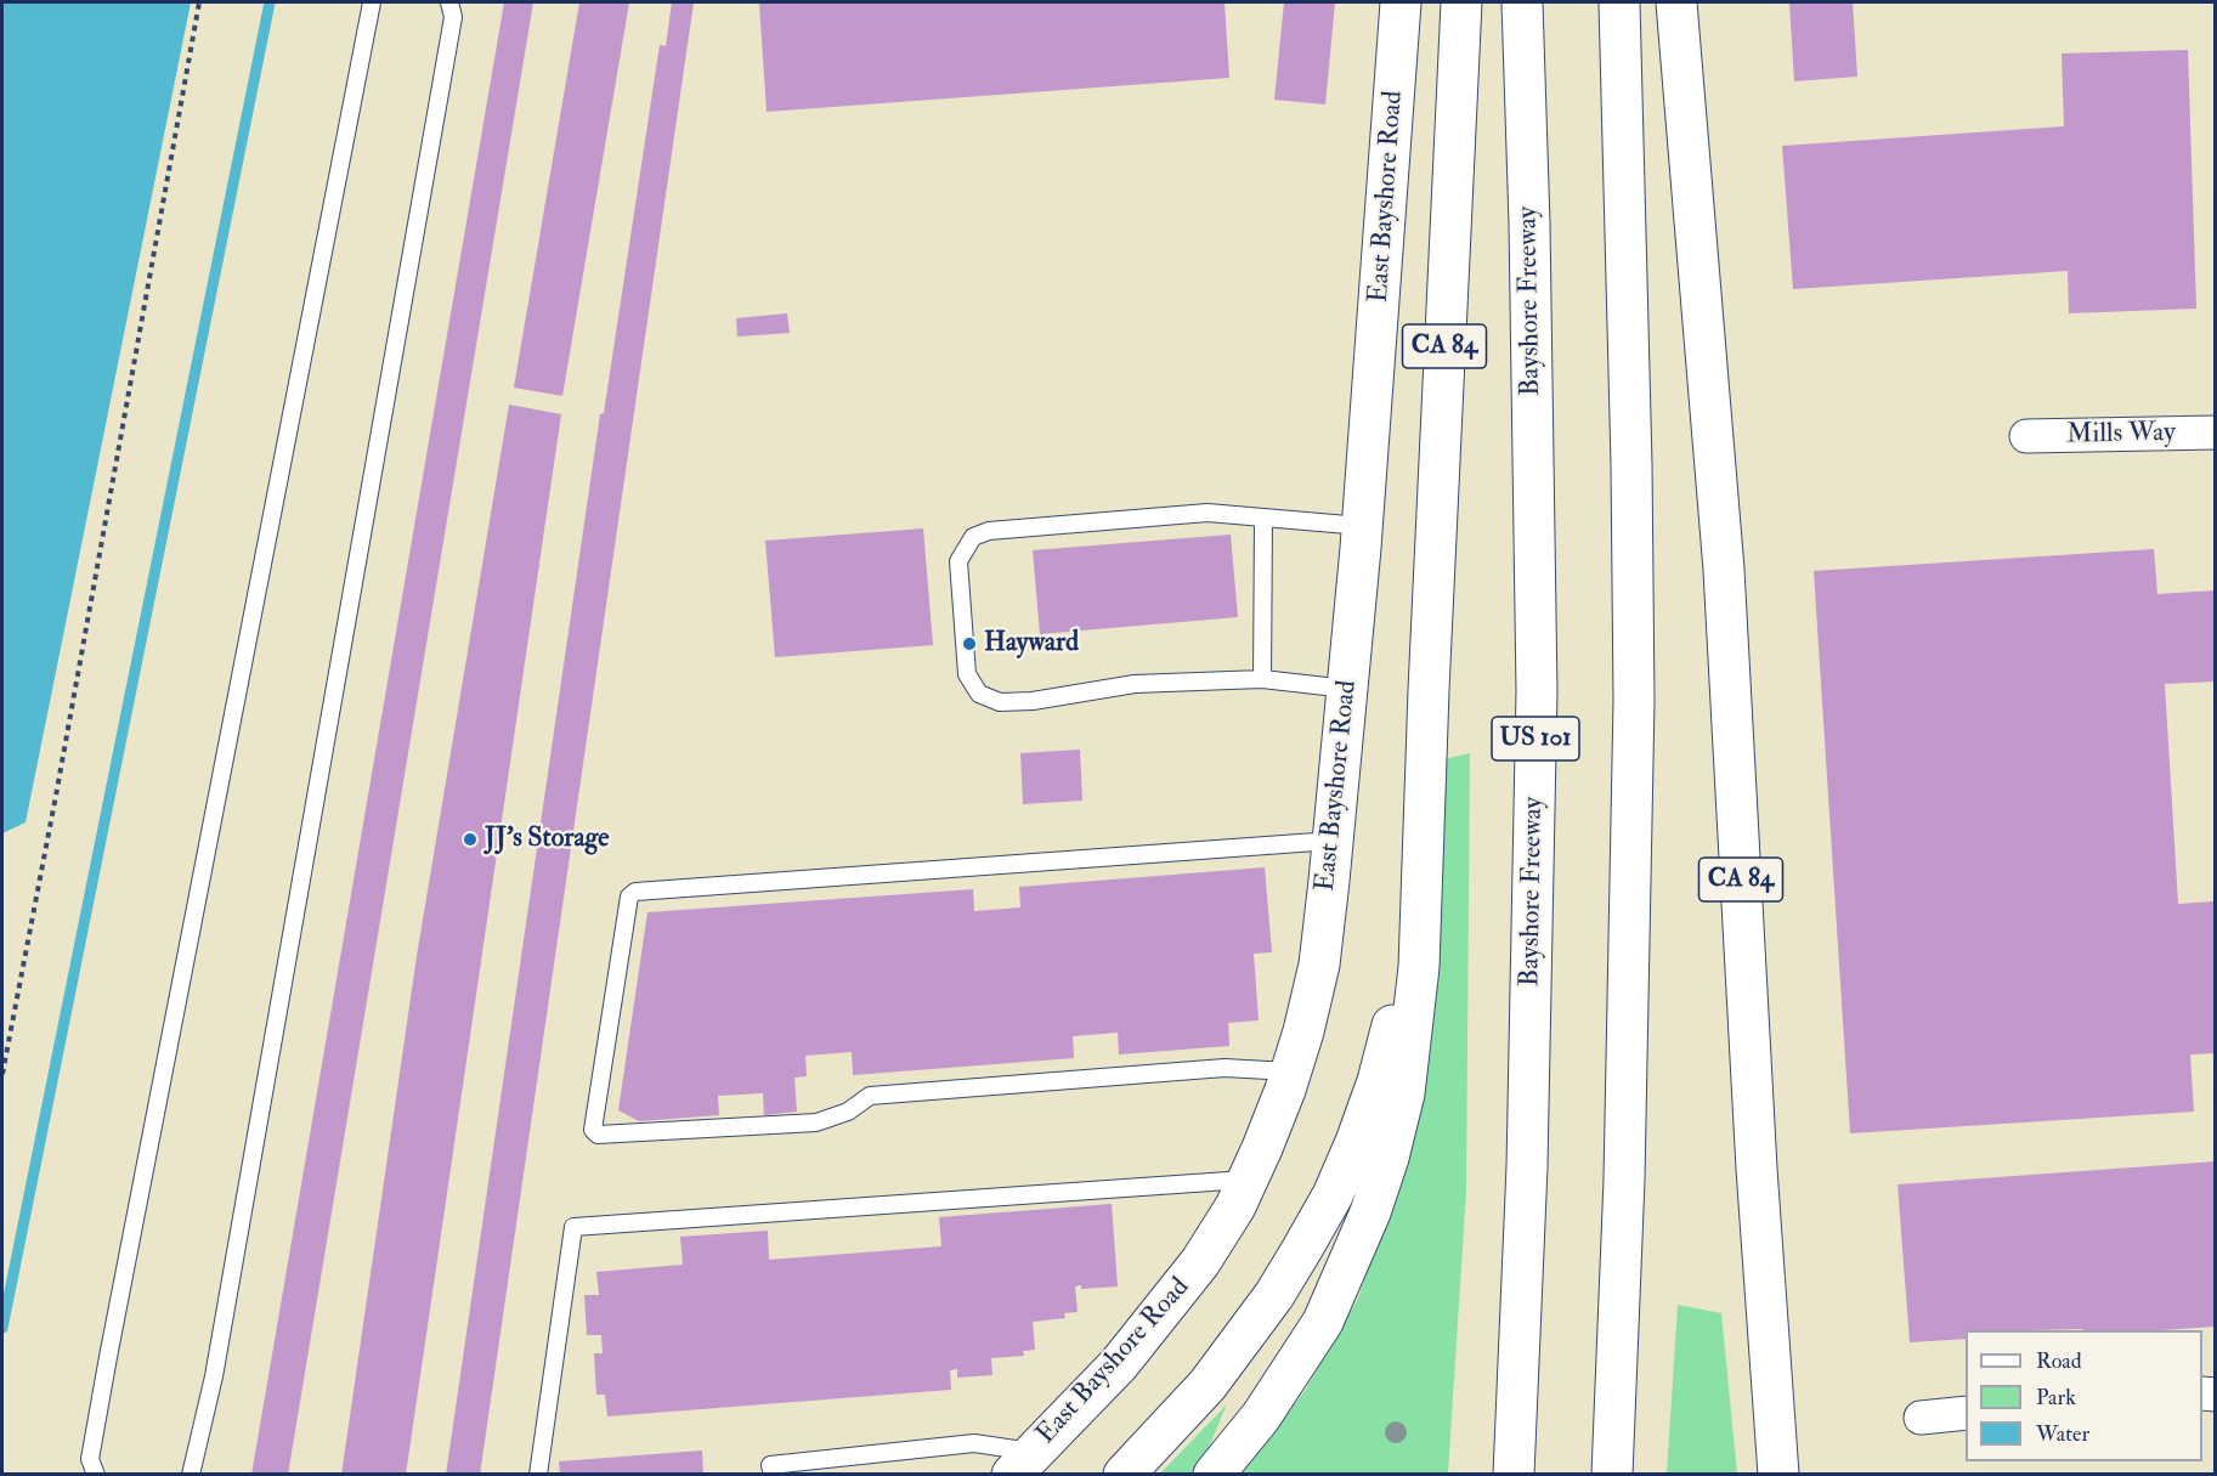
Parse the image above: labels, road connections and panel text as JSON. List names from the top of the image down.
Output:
{
  "streets": {
    "main road": [
      "East Bayshore Road",
      "Bayshore Freeway",
      "CA 84",
      "US 101"
    ],
    "street": ["Mills Way"]
  },
  "places": ["Hayward", "JJ's Storage"],
  "legend": ["Road", "Park", "Water"]
}
